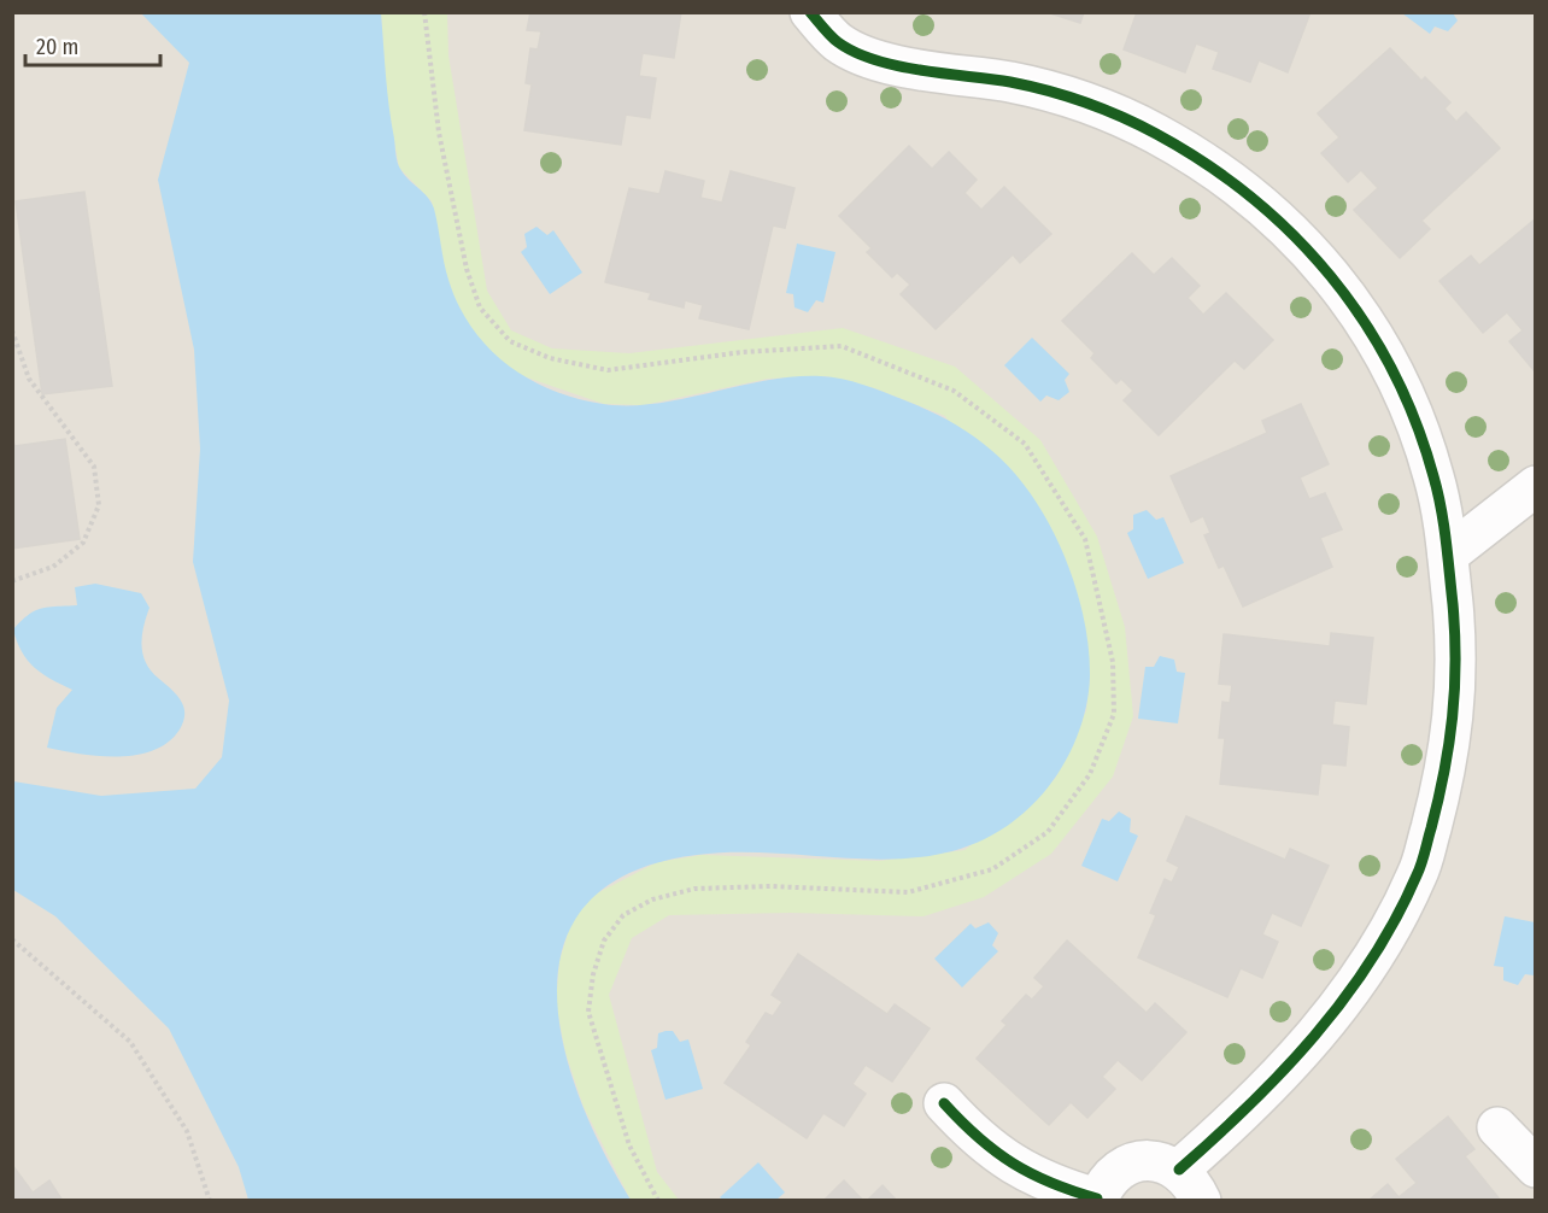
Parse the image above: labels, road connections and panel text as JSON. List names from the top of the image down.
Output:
{
  "scale_bar": "20 m"
}
